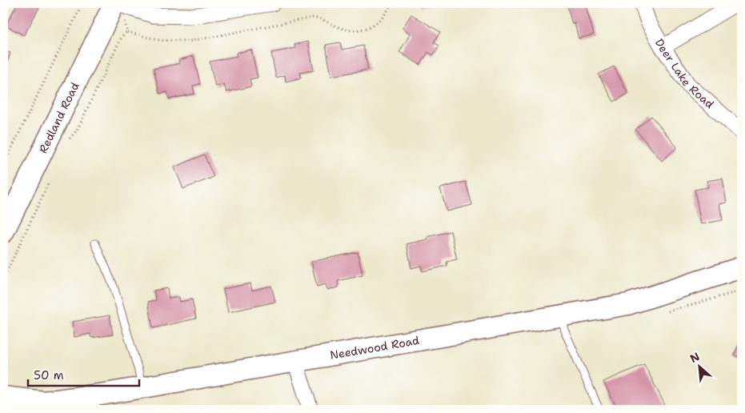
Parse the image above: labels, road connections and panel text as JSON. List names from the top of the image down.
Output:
{
  "streets": {
    "street": ["Deer Lake Road", "Redland Road", "Needwood Road"]
  },
  "scale_bar": "50 m",
  "north": "top left"
}
